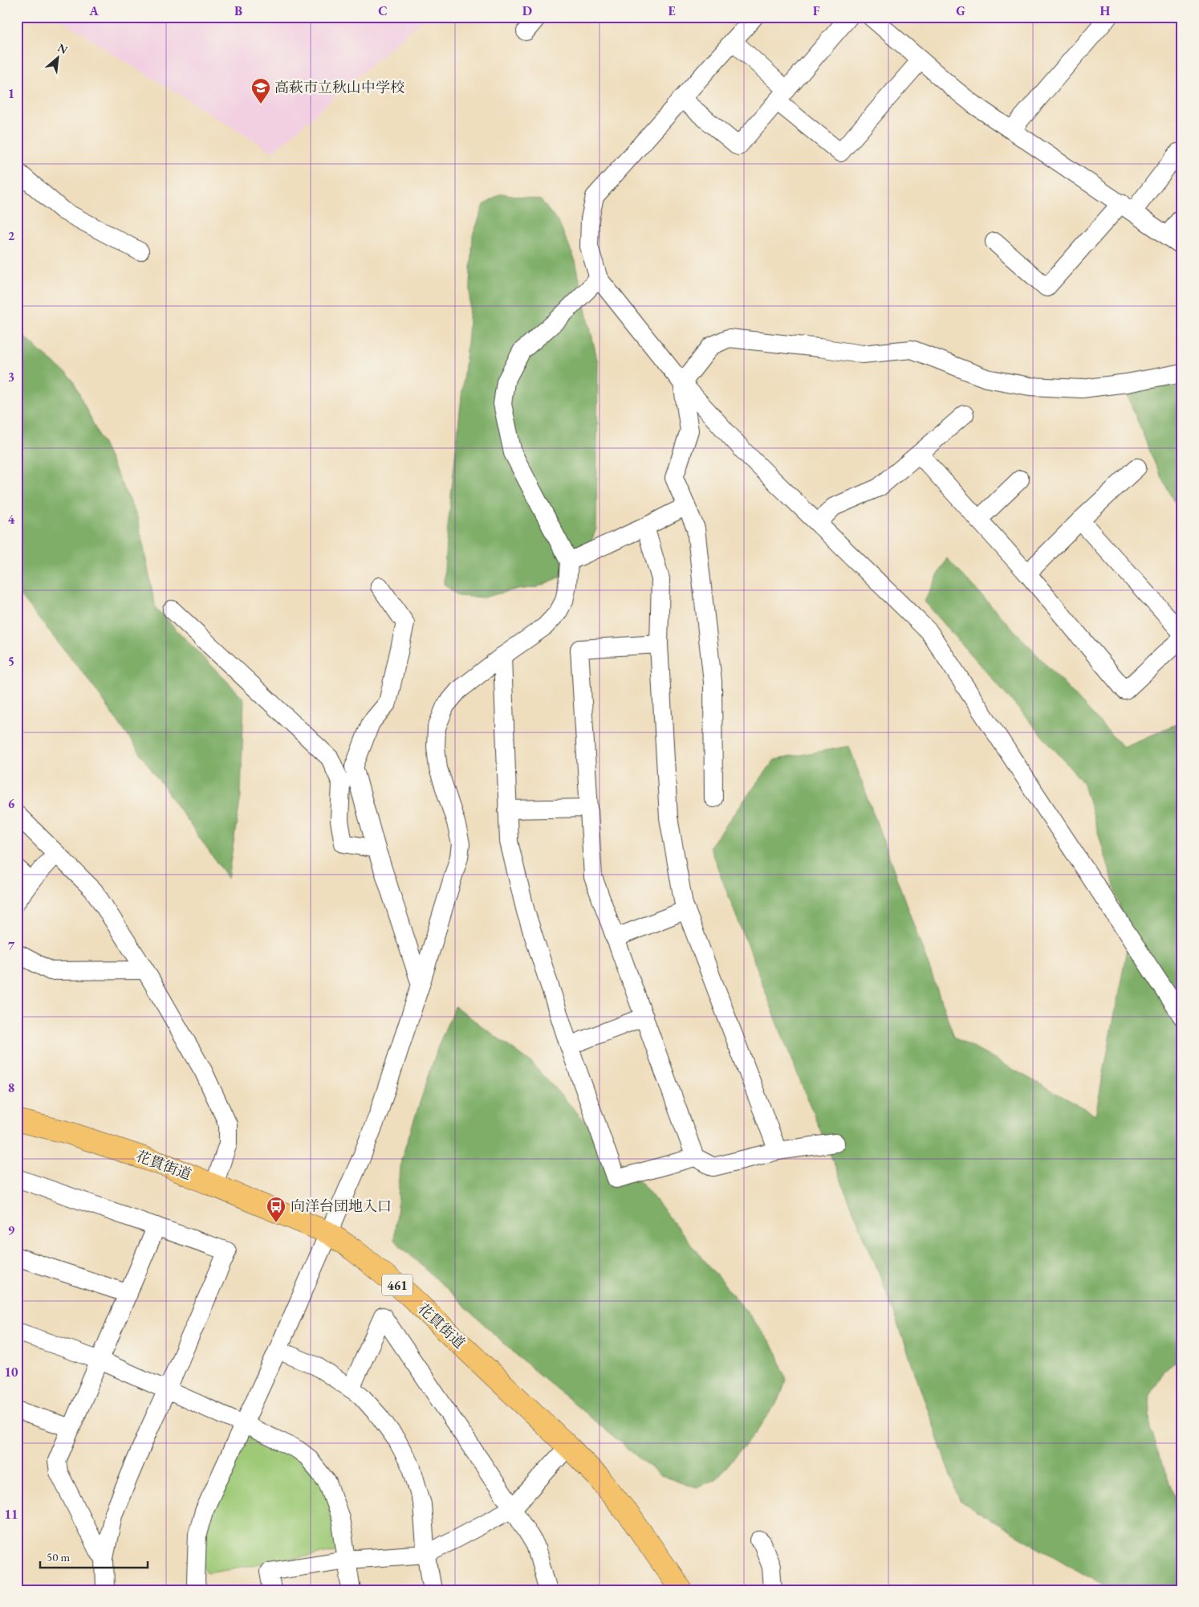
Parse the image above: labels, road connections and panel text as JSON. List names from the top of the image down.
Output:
{
  "streets": {
    "highway": ["花貫街道", "461"]
  },
  "places": {
    "school or university": ["高萩市立秋山中学校"],
    "bus stop": ["向洋台団地入口"]
  },
  "scale_bar": "50 m",
  "north": "top right",
  "grid": {
    "columns": [
      "A",
      "B",
      "C",
      "D",
      "E",
      "F",
      "G",
      "H"
    ],
    "rows": [
      "1",
      "2",
      "3",
      "4",
      "5",
      "6",
      "7",
      "8",
      "9",
      "10",
      "11"
    ]
  }
}
